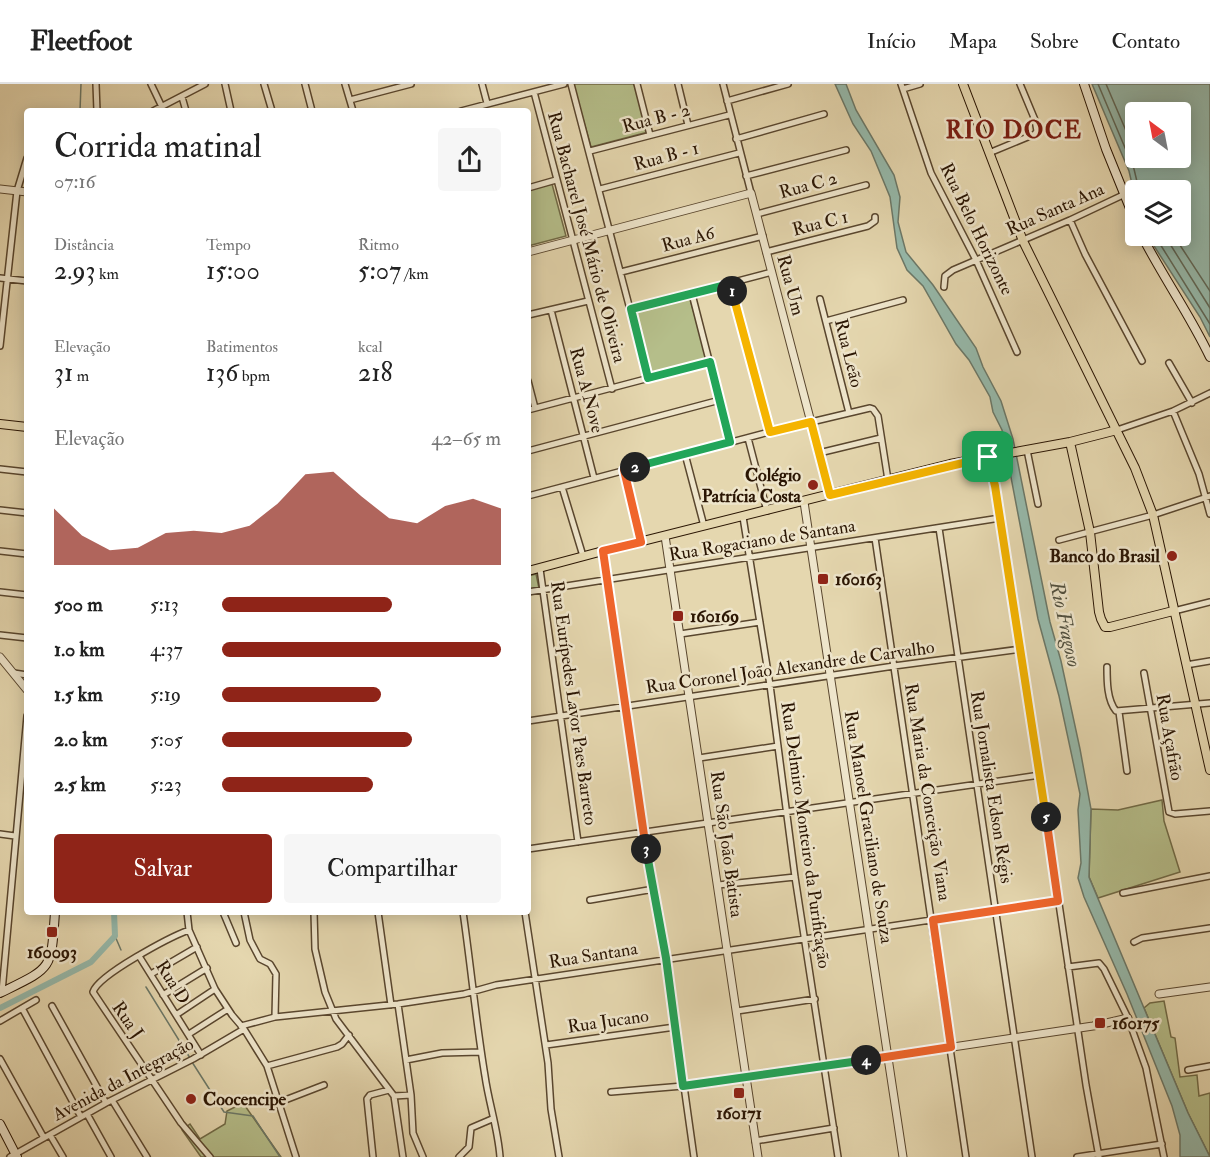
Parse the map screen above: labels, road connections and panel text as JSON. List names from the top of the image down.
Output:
{
  "streets": {
    "street": [
      "Rua B - 2",
      "Rua B - 1",
      "Rua C 2",
      "Rua Santa Ana",
      "Rua C 1",
      "Rua Belo Horizonte",
      "Rua Bacharel José Mário de Oliveira",
      "Rua A6",
      "Rua Um",
      "Rua Leão",
      "Rua A Nove",
      "Rua Rogaciano de Santana",
      "Rua Coronel João Alexandre de Carvalho",
      "Rua Eurípedes Lavor Paes Barreto",
      "Rua Açafrão",
      "Rua Jornalista Edson Régis",
      "Rua Maria da Conceição Viana",
      "Rua Manoel Graciliano de Souza",
      "Rua Delmiro Monteiro da Purificação",
      "Rua São João Batista",
      "Rua Santana",
      "Rua D",
      "Rua J",
      "Rua Jucano",
      "Avenida da Integração"
    ]
  },
  "crossings": [
    ["Rua B - 2", "Rua Um"],
    ["Rua B - 1", "Rua Um"],
    ["Rua C 2", "Rua Um"],
    ["Rua Santa Ana", "Rua Belo Horizonte"],
    ["Rua C 1", "Rua Um"],
    ["Rua A6", "Rua Um"],
    ["Rua Rogaciano de Santana", "Rua Eurípedes Lavor Paes Barreto"],
    ["Rua Rogaciano de Santana", "Rua Jornalista Edson Régis"],
    ["Rua Rogaciano de Santana", "Rua Maria da Conceição Viana"],
    ["Rua Rogaciano de Santana", "Rua Manoel Graciliano de Souza"],
    ["Rua Rogaciano de Santana", "Rua Delmiro Monteiro da Purificação"],
    ["Rua Rogaciano de Santana", "Rua São João Batista"],
    ["Rua Coronel João Alexandre de Carvalho", "Rua Eurípedes Lavor Paes Barreto"],
    ["Rua Coronel João Alexandre de Carvalho", "Rua Jornalista Edson Régis"],
    ["Rua Coronel João Alexandre de Carvalho", "Rua Maria da Conceição Viana"],
    ["Rua Coronel João Alexandre de Carvalho", "Rua Manoel Graciliano de Souza"],
    ["Rua Coronel João Alexandre de Carvalho", "Rua Delmiro Monteiro da Purificação"],
    ["Rua Coronel João Alexandre de Carvalho", "Rua São João Batista"],
    ["Rua Jornalista Edson Régis", "Rua Santana"],
    ["Rua Maria da Conceição Viana", "Rua Santana"],
    ["Rua Manoel Graciliano de Souza", "Rua Santana"],
    ["Rua Delmiro Monteiro da Purificação", "Rua Santana"],
    ["Rua São João Batista", "Rua Santana"],
    ["Rua Santana", "Avenida da Integração"],
    ["Rua D", "Rua J"],
    ["Rua D", "Avenida da Integração"],
    ["Rua J", "Avenida da Integração"]
  ],
  "districts": ["RIO DOCE"],
  "water": ["Rio Fragoso"],
  "places": {
    "other": ["Colégio Patrícia Costa", "Banco do Brasil", "Coocencipe"],
    "transit": [
      "160163",
      "160169",
      "160093",
      "160175",
      "160171"
    ]
  },
  "north": "top left",
  "page": {
    "header": "Fleetfoot",
    "nav": [
      "Início",
      "Mapa",
      "Sobre",
      "Contato"
    ],
    "heading": ["Corrida matinal", "07:16"],
    "stats": [
      ["Distância", "2.93 km"],
      ["Tempo", "15:00"],
      ["Ritmo", "5:07 /km"],
      ["Elevação", "31 m"],
      ["Batimentos", "136 bpm"],
      ["kcal", "218"]
    ],
    "pins": [
      "1",
      "2",
      "5",
      "3",
      "4"
    ],
    "chart": ["Elevação", "42–65 m"],
    "list": [
      {
        "name": "500 m",
        "note": "5:13"
      },
      {
        "name": "1.0 km",
        "note": "4:37"
      },
      {
        "name": "1.5 km",
        "note": "5:19"
      },
      {
        "name": "2.0 km",
        "note": "5:05"
      },
      {
        "name": "2.5 km",
        "note": "5:23"
      }
    ],
    "buttons": ["Salvar", "Compartilhar"]
  }
}
